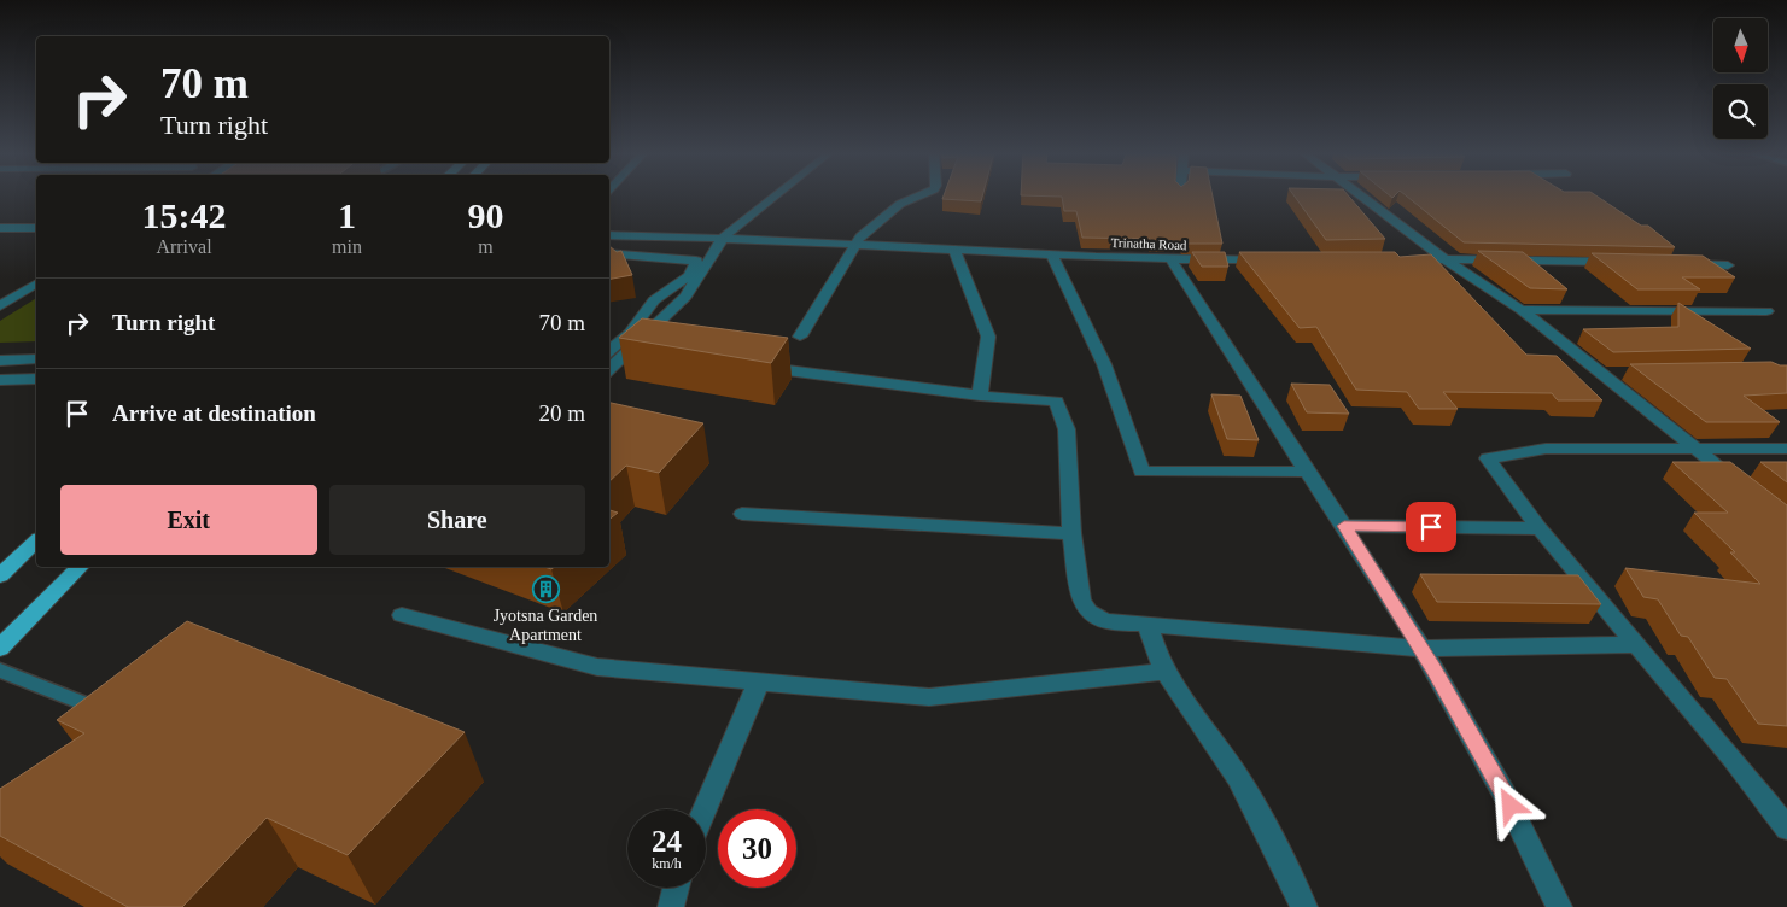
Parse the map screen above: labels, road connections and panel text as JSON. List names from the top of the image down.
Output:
{
  "streets": {
    "street": ["Trinatha Road"]
  },
  "places": {
    "building": ["Jyotsna Garden Apartment"]
  },
  "north": "bottom",
  "page": {
    "turn": ["70 m", "Turn right"],
    "eta": [
      "15:42",
      "Arrival",
      "1",
      "min",
      "90",
      "m"
    ],
    "list": [
      {
        "name": "Turn right",
        "value": "70 m"
      },
      {
        "name": "Arrive at destination",
        "value": "20 m"
      }
    ],
    "buttons": ["Exit", "Share"],
    "speed": "24 km/h",
    "limit": "30"
  }
}
